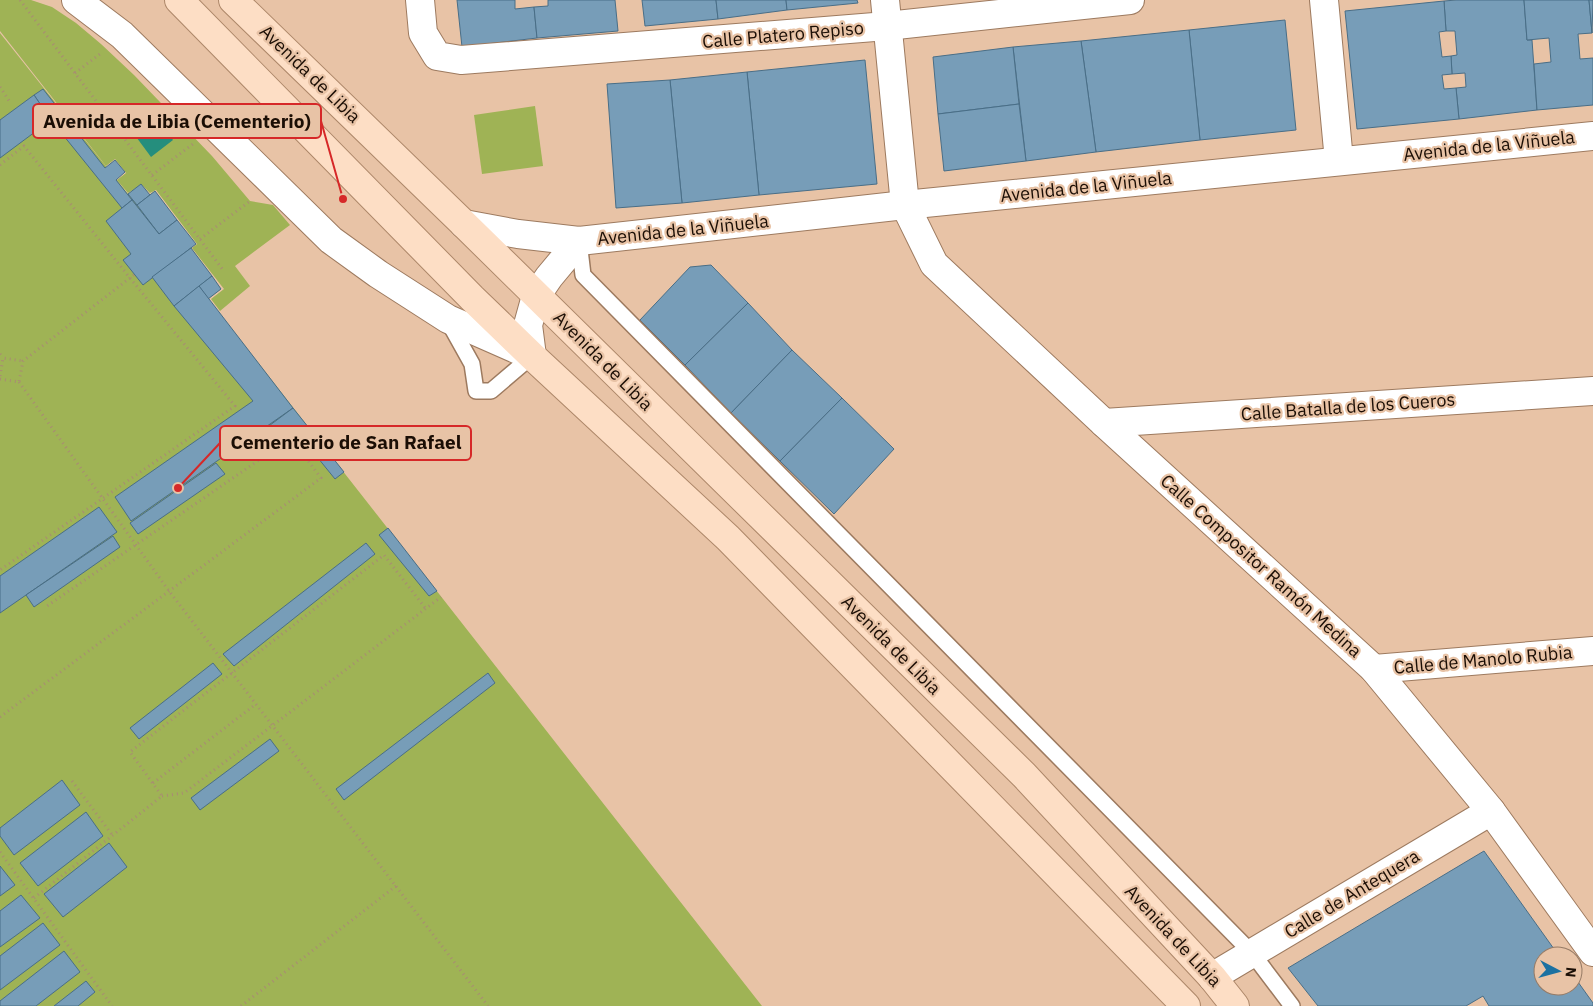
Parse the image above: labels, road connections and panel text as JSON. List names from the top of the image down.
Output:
{
  "streets": {
    "main road": ["Avenida de Libia"],
    "street": [
      "Calle Platero Repiso",
      "Avenida de la Viñuela",
      "Calle Batalla de los Cueros",
      "Calle Compositor Ramón Medina",
      "Calle de Manolo Rubia",
      "Calle de Antequera"
    ]
  },
  "crossings": [
    ["Avenida de Libia", "Avenida de la Viñuela"],
    ["Avenida de Libia", "Calle de Antequera"],
    ["Avenida de la Viñuela", "Calle Compositor Ramón Medina"],
    ["Calle Batalla de los Cueros", "Calle Compositor Ramón Medina"],
    ["Calle Compositor Ramón Medina", "Calle de Manolo Rubia"],
    ["Calle Compositor Ramón Medina", "Calle de Antequera"]
  ],
  "places": ["Avenida de Libia (Cementerio)", "Cementerio de San Rafael"],
  "north": "right"
}
